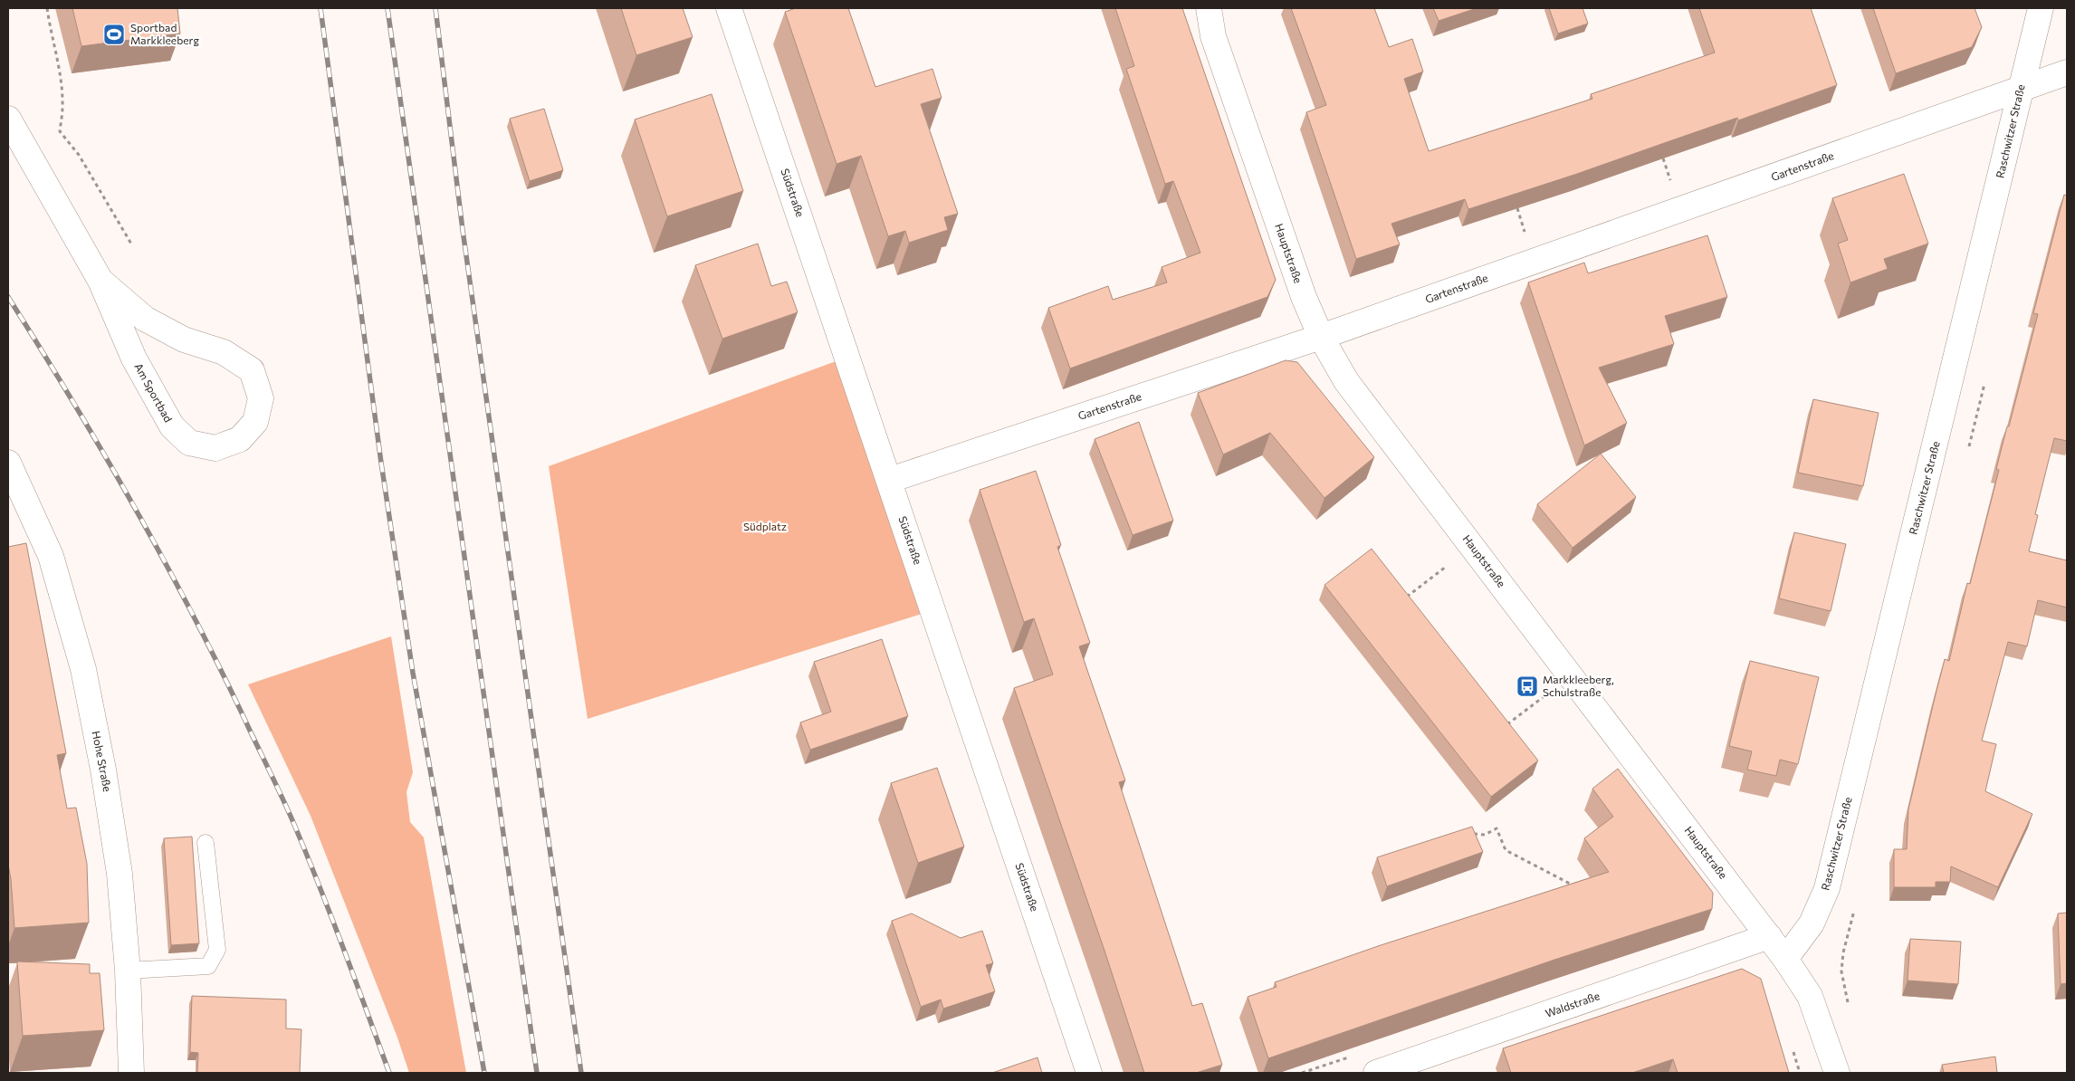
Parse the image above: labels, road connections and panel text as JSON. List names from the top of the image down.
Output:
{
  "streets": {
    "street": [
      "Raschwitzer Straße",
      "Gartenstraße",
      "Südstraße",
      "Hauptstraße",
      "Am Sportbad",
      "Hohe Straße",
      "Waldstraße"
    ]
  },
  "crossings": [
    ["Raschwitzer Straße", "Gartenstraße"],
    ["Raschwitzer Straße", "Hauptstraße"],
    ["Gartenstraße", "Südstraße"],
    ["Gartenstraße", "Hauptstraße"],
    ["Hauptstraße", "Waldstraße"]
  ],
  "parks": ["Südplatz"],
  "places": {
    "sports": ["Sportbad Markkleeberg"],
    "bus stop": ["Markkleeberg, Schulstraße"]
  }
}
